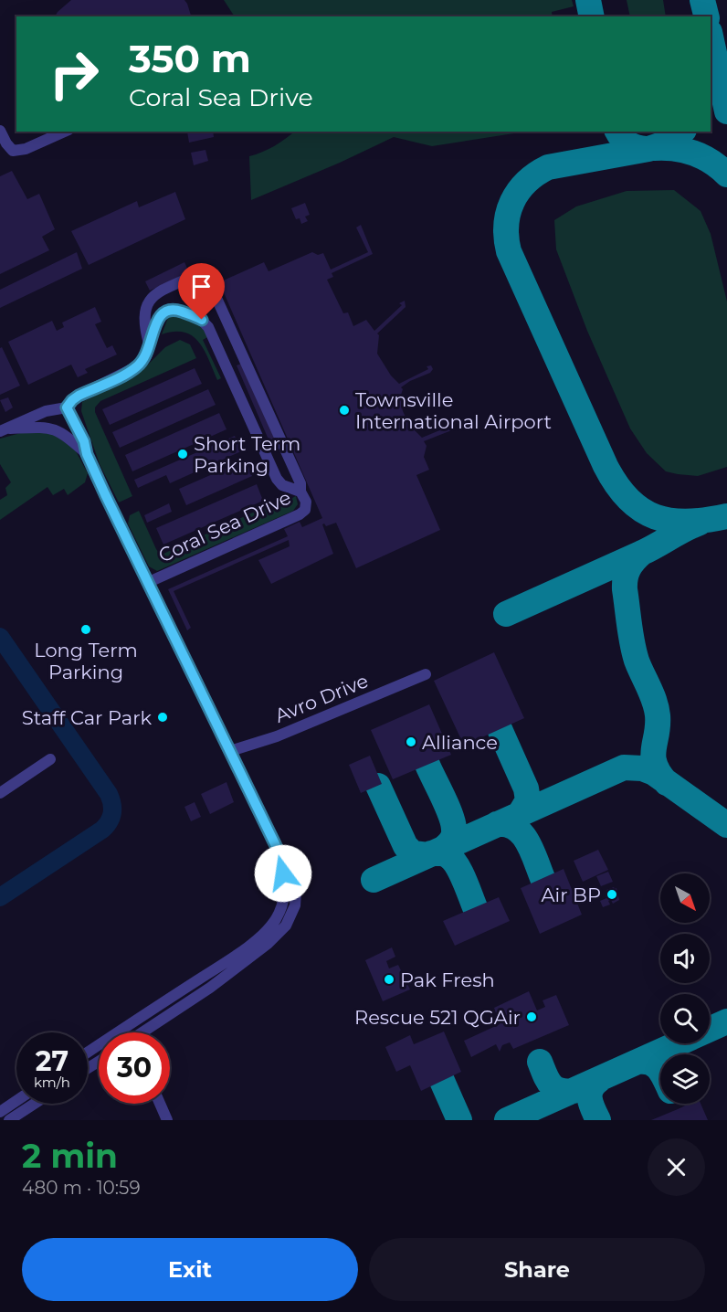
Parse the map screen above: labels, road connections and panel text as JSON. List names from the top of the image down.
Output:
{
  "streets": {
    "street": ["Coral Sea Drive", "Avro Drive"]
  },
  "places": [
    "Townsville International Airport",
    "Short Term Parking",
    "Long Term Parking",
    "Staff Car Park",
    "Alliance",
    "Air BP",
    "Pak Fresh",
    "Rescue 521 QGAir"
  ],
  "north": "bottom right",
  "page": {
    "turn": ["350 m", "Coral Sea Drive"],
    "speed": "27 km/h",
    "limit": "30",
    "heading": ["2 min", "480 m · 10:59"],
    "buttons": ["Exit", "Share"]
  }
}
